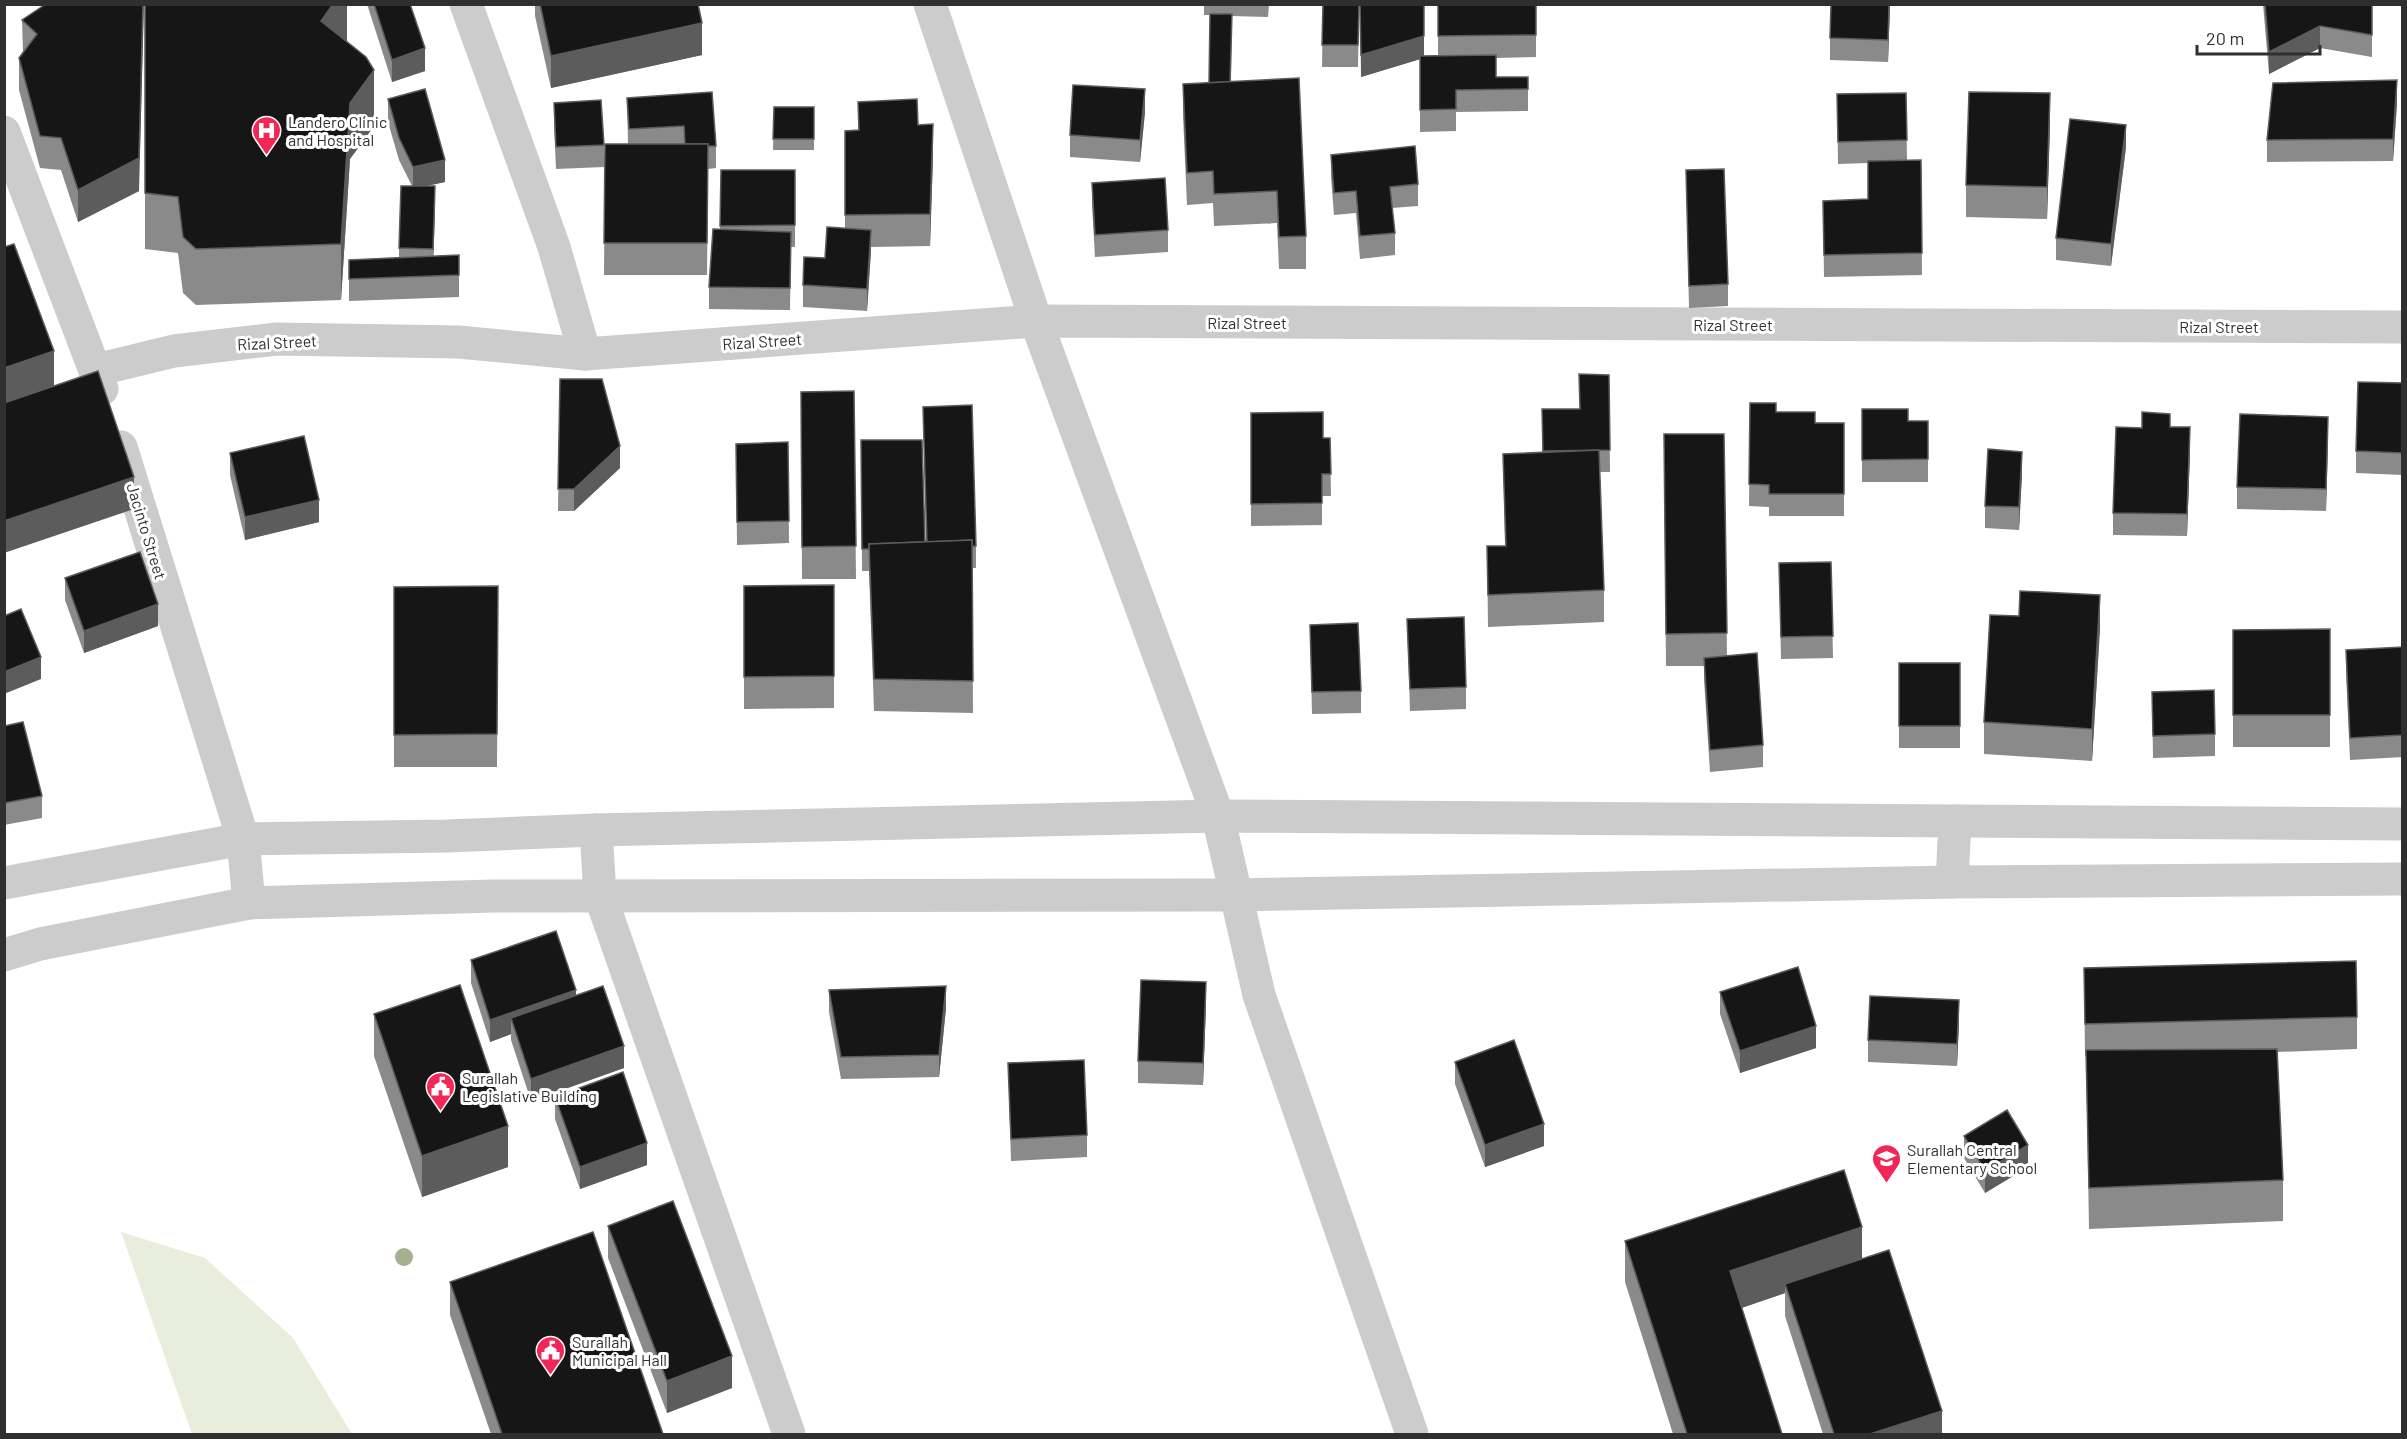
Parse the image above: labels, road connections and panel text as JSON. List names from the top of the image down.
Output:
{
  "streets": {
    "street": ["Rizal Street", "Jacinto Street"]
  },
  "crossings": [
    ["Rizal Street", "Jacinto Street"]
  ],
  "places": {
    "hospital": ["Landero Clinic and Hospital"],
    "public building": ["Surallah Legislative Building", "Surallah Municipal Hall"],
    "school or university": ["Surallah Central Elementary School"]
  },
  "scale_bar": "20 m"
}
